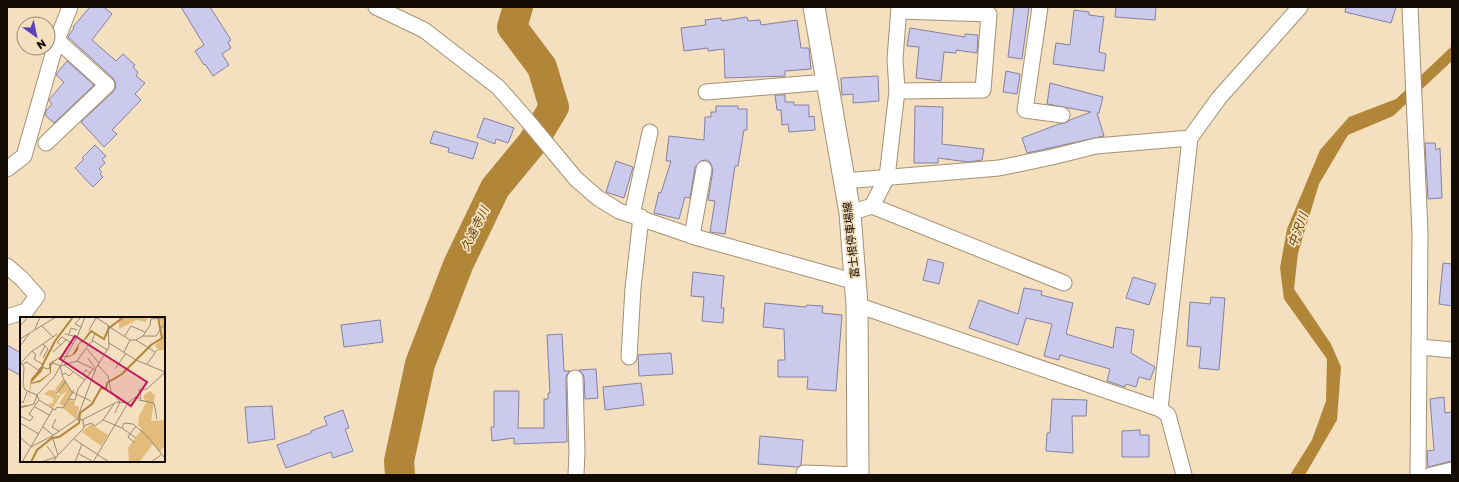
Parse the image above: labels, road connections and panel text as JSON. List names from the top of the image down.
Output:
{
  "streets": {
    "main road": ["富士根停車場線"]
  },
  "water": ["久遠寺川", "中沢川"],
  "north": "bottom right"
}
